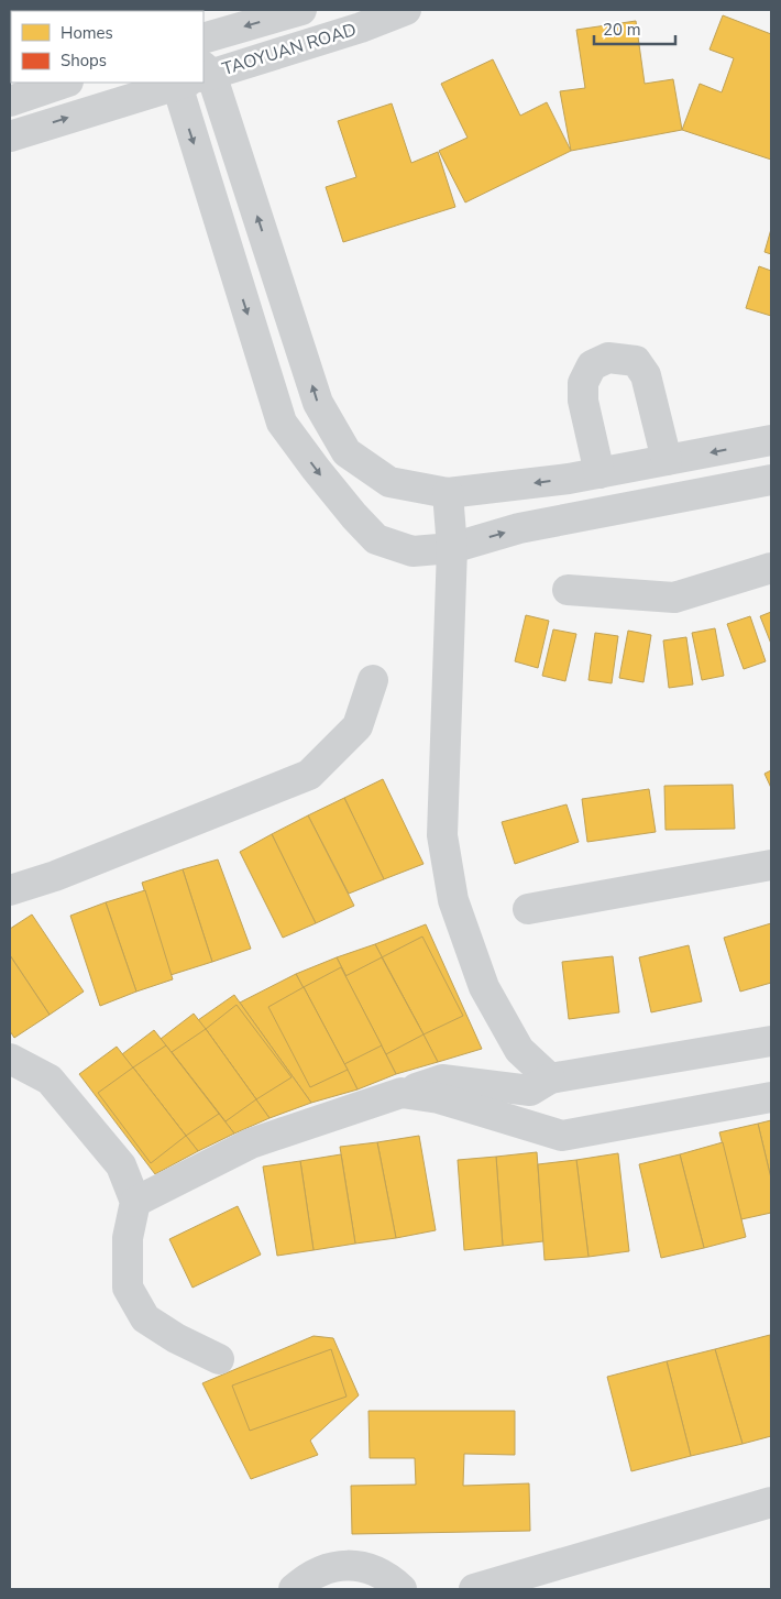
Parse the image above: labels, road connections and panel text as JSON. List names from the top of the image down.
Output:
{
  "streets": {
    "street": ["TAOYUAN ROAD"]
  },
  "legend": ["Homes", "Shops"],
  "scale_bar": "20 m"
}
